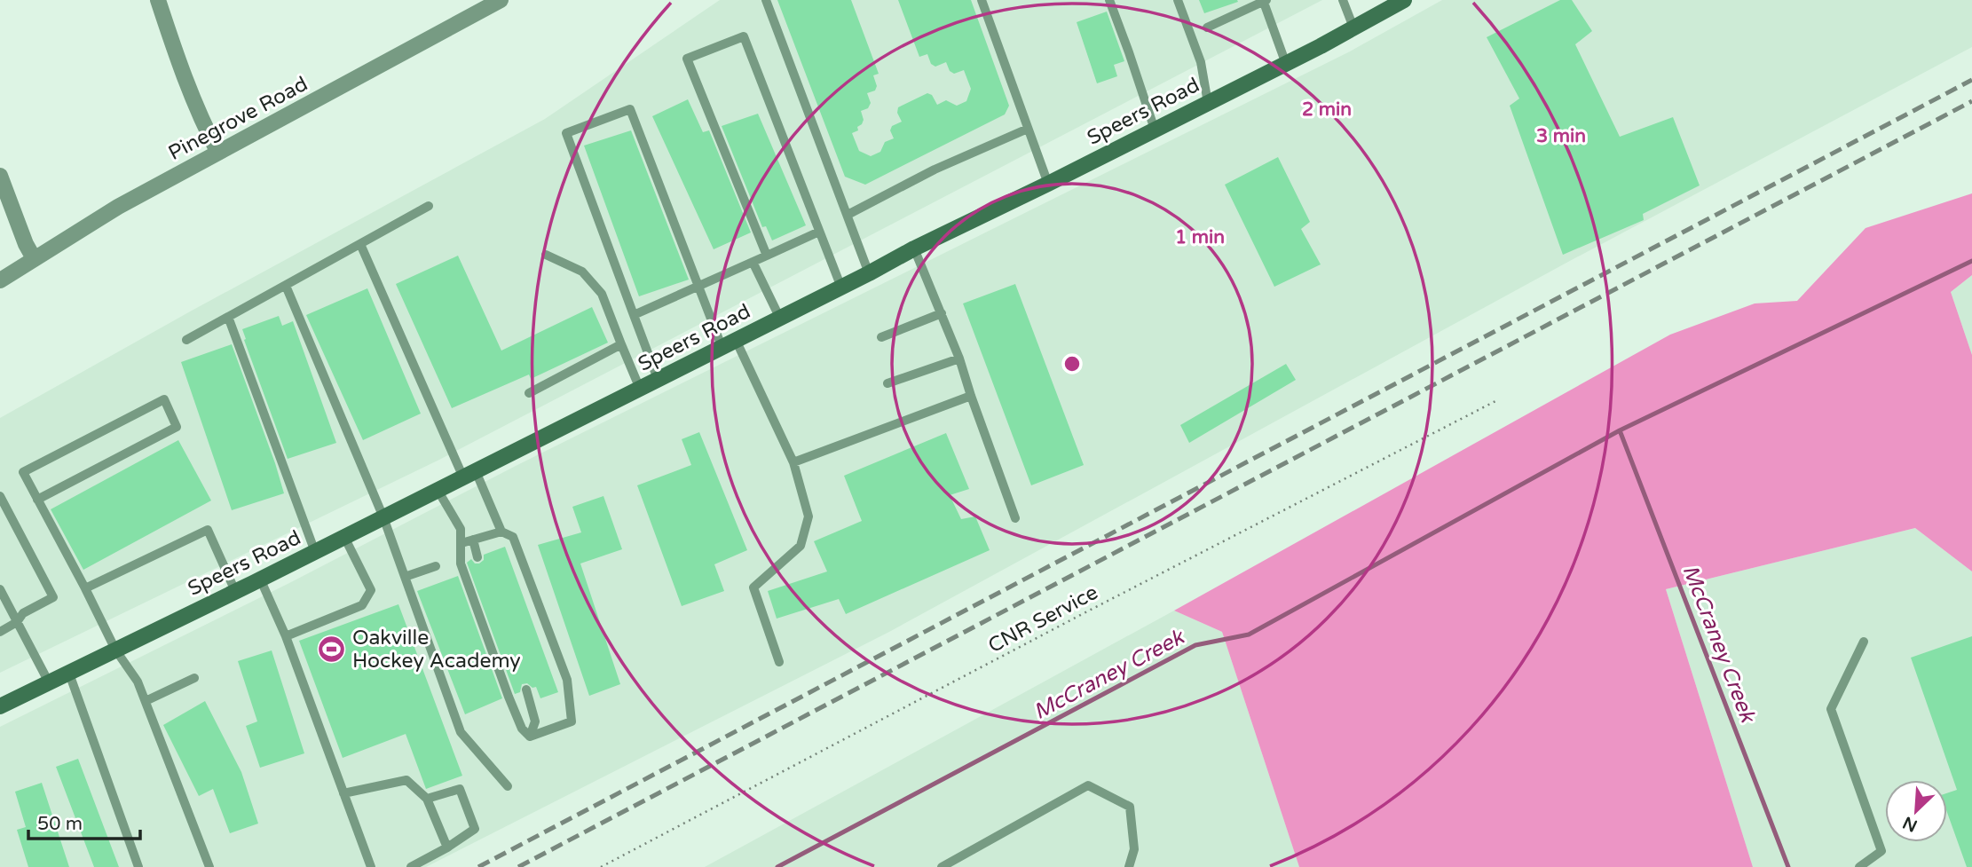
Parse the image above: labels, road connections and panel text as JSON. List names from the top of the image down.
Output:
{
  "streets": {
    "main road": ["Speers Road"],
    "street": ["Pinegrove Road"],
    "path": ["CNR Service"]
  },
  "water": ["McCraney Creek"],
  "places": {
    "sports": ["Oakville Hockey Academy"]
  },
  "scale_bar": "50 m",
  "north": "bottom left",
  "rings": ["2 min", "3 min", "1 min"]
}
